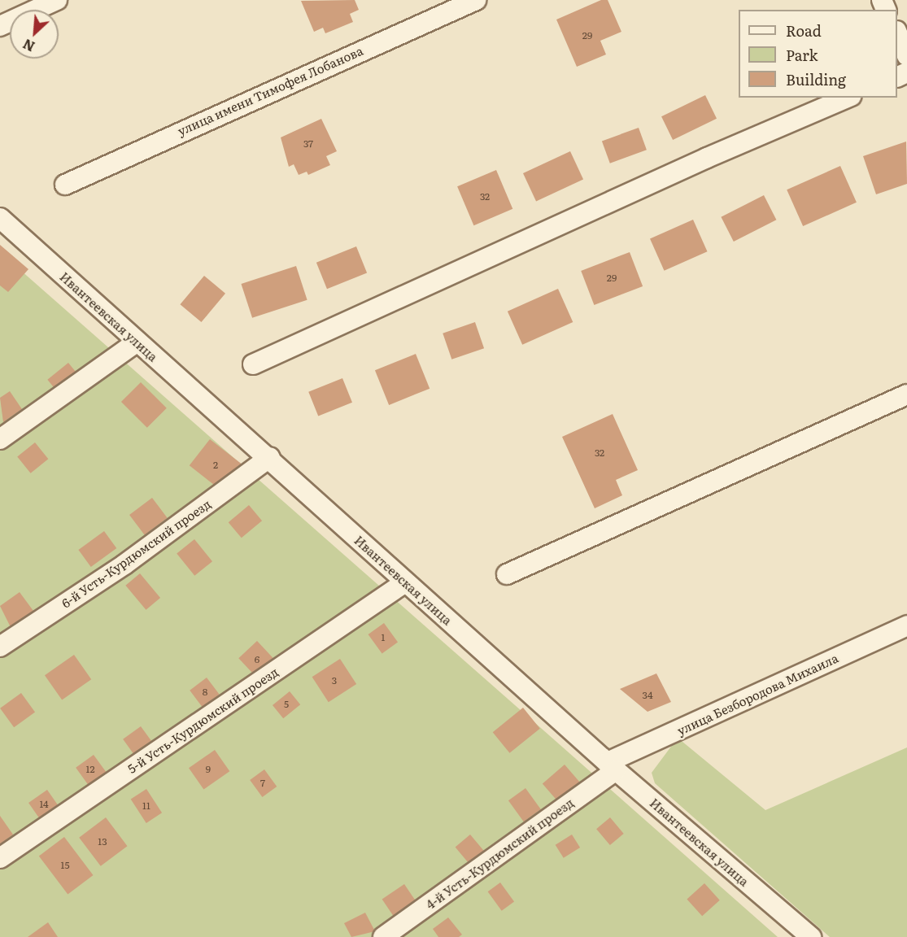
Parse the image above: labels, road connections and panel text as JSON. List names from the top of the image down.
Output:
{
  "streets": {
    "street": [
      "улица имени Тимофея Лобанова",
      "Ивантеевская улица",
      "6-й Усть-Курдюмский проезд",
      "улица Безбородова Михаила",
      "5-й Усть-Курдюмский проезд",
      "4-й Усть-Курдюмский проезд"
    ]
  },
  "crossings": [
    ["Ивантеевская улица", "6-й Усть-Курдюмский проезд"],
    ["Ивантеевская улица", "улица Безбородова Михаила"],
    ["Ивантеевская улица", "5-й Усть-Курдюмский проезд"],
    ["Ивантеевская улица", "4-й Усть-Курдюмский проезд"],
    ["улица Безбородова Михаила", "4-й Усть-Курдюмский проезд"]
  ],
  "house_numbers": [
    "29",
    "37",
    "32",
    "29",
    "32",
    "2",
    "1",
    "6",
    "3",
    "8",
    "34",
    "5",
    "12",
    "9",
    "7",
    "14",
    "11",
    "13",
    "15"
  ],
  "legend": ["Road", "Park", "Building"],
  "north": "bottom left"
}
